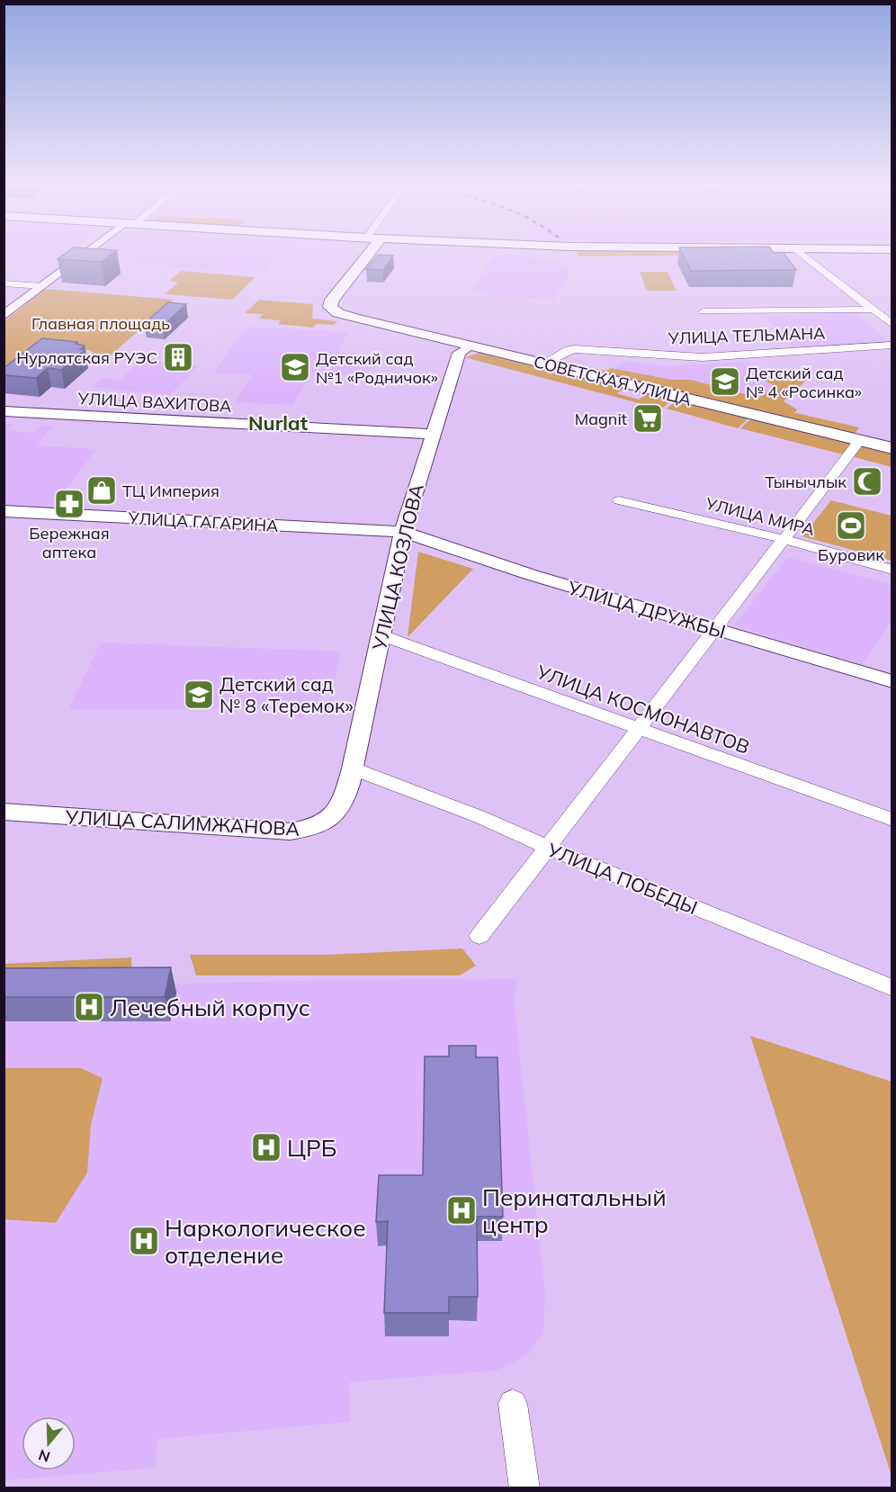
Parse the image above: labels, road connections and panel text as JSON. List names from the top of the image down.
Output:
{
  "streets": {
    "main road": ["СОВЕТСКАЯ УЛИЦА"],
    "street": [
      "УЛИЦА ТЕЛЬМАНА",
      "УЛИЦА ВАХИТОВА",
      "УЛИЦА МИРА",
      "УЛИЦА ГАГАРИНА",
      "УЛИЦА КОЗЛОВА",
      "УЛИЦА ДРУЖБЫ",
      "УЛИЦА КОСМОНАВТОВ",
      "УЛИЦА САЛИМЖАНОВА",
      "УЛИЦА ПОБЕДЫ"
    ]
  },
  "crossings": [
    ["УЛИЦА ТЕЛЬМАНА", "СОВЕТСКАЯ УЛИЦА"],
    ["СОВЕТСКАЯ УЛИЦА", "УЛИЦА КОЗЛОВА"],
    ["УЛИЦА ВАХИТОВА", "УЛИЦА КОЗЛОВА"],
    ["УЛИЦА ГАГАРИНА", "УЛИЦА КОЗЛОВА"],
    ["УЛИЦА ГАГАРИНА", "УЛИЦА ДРУЖБЫ"],
    ["УЛИЦА КОЗЛОВА", "УЛИЦА ДРУЖБЫ"],
    ["УЛИЦА КОЗЛОВА", "УЛИЦА КОСМОНАВТОВ"],
    ["УЛИЦА КОЗЛОВА", "УЛИЦА САЛИМЖАНОВА"],
    ["УЛИЦА КОЗЛОВА", "УЛИЦА ПОБЕДЫ"]
  ],
  "districts": ["Nurlat"],
  "parks": ["Главная площадь"],
  "places": {
    "building": ["Нурлатская РУЭС"],
    "school or university": ["Детский сад №1 «Родничок»", "Детский сад № 4 «Росинка»", "Детский сад № 8 «Теремок»"],
    "supermarket": ["Magnit"],
    "mosque": ["Тынычлык"],
    "shop": ["ТЦ Империя"],
    "pharmacy": ["Бережная аптека"],
    "sports": ["Буровик"],
    "hospital": [
      "Лечебный корпус",
      "ЦРБ",
      "Перинатальный центр",
      "Наркологическое отделение"
    ]
  },
  "north": "bottom"
}
